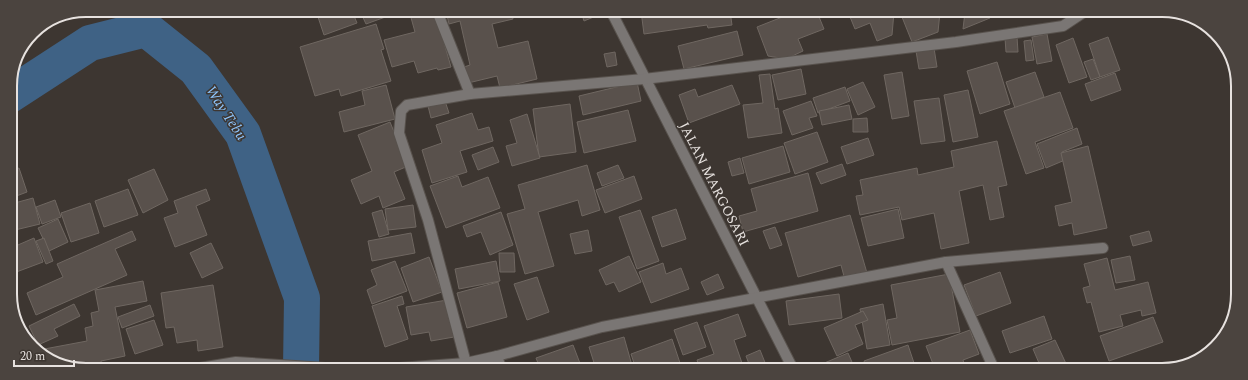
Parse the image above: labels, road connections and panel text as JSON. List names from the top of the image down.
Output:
{
  "streets": {
    "street": ["JALAN MARGOSARI"]
  },
  "water": ["Way Tebu"],
  "scale_bar": "20 m"
}
